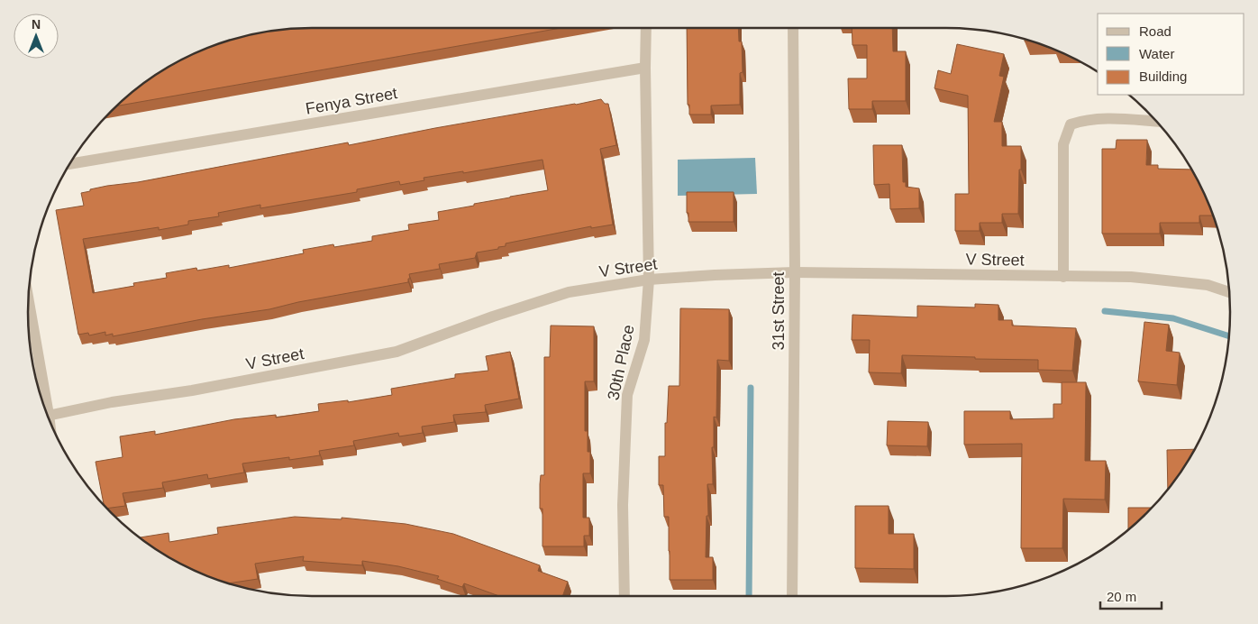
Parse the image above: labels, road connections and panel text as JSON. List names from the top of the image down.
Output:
{
  "streets": {
    "street": [
      "Fenya Street",
      "V Street",
      "31st Street",
      "30th Place"
    ]
  },
  "crossings": [
    ["Fenya Street", "30th Place"],
    ["V Street", "31st Street"],
    ["V Street", "30th Place"]
  ],
  "legend": ["Road", "Water", "Building"],
  "scale_bar": "20 m",
  "north": "top"
}
